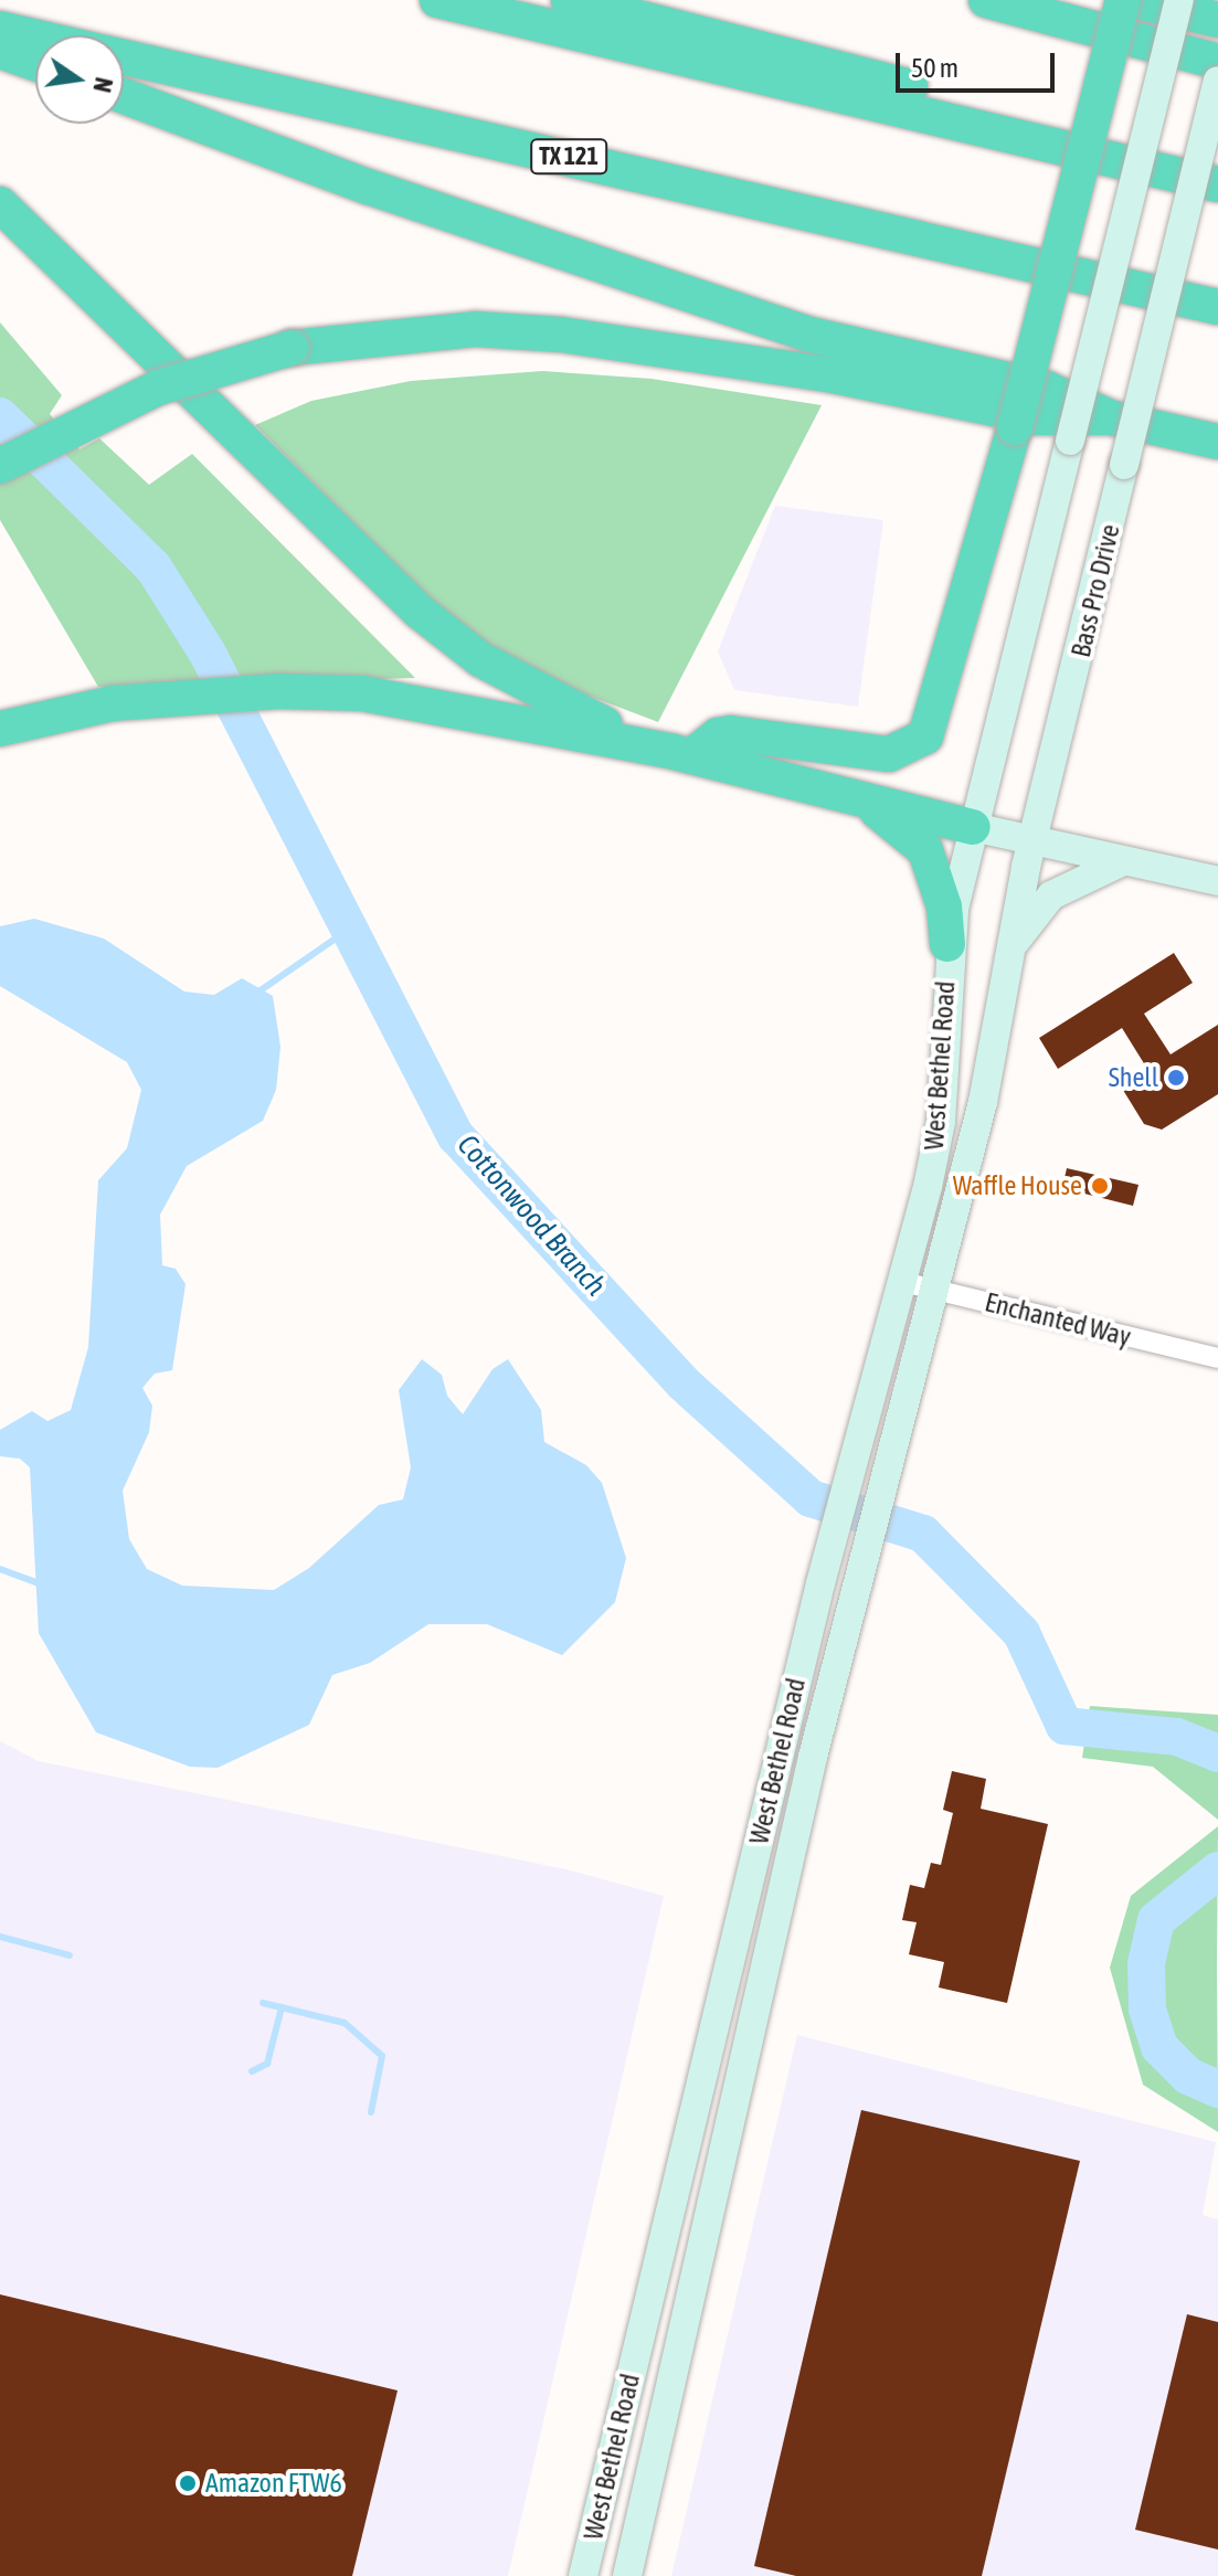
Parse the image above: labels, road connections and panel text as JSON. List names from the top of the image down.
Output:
{
  "streets": {
    "highway": ["TX 121"],
    "main road": ["Bass Pro Drive", "West Bethel Road"],
    "street": ["Enchanted Way"]
  },
  "crossings": [
    ["Bass Pro Drive", "West Bethel Road"],
    ["West Bethel Road", "Enchanted Way"]
  ],
  "water": ["Cottonwood Branch"],
  "places": ["Shell", "Waffle House", "Amazon FTW6"],
  "scale_bar": "50 m",
  "north": "right"
}
